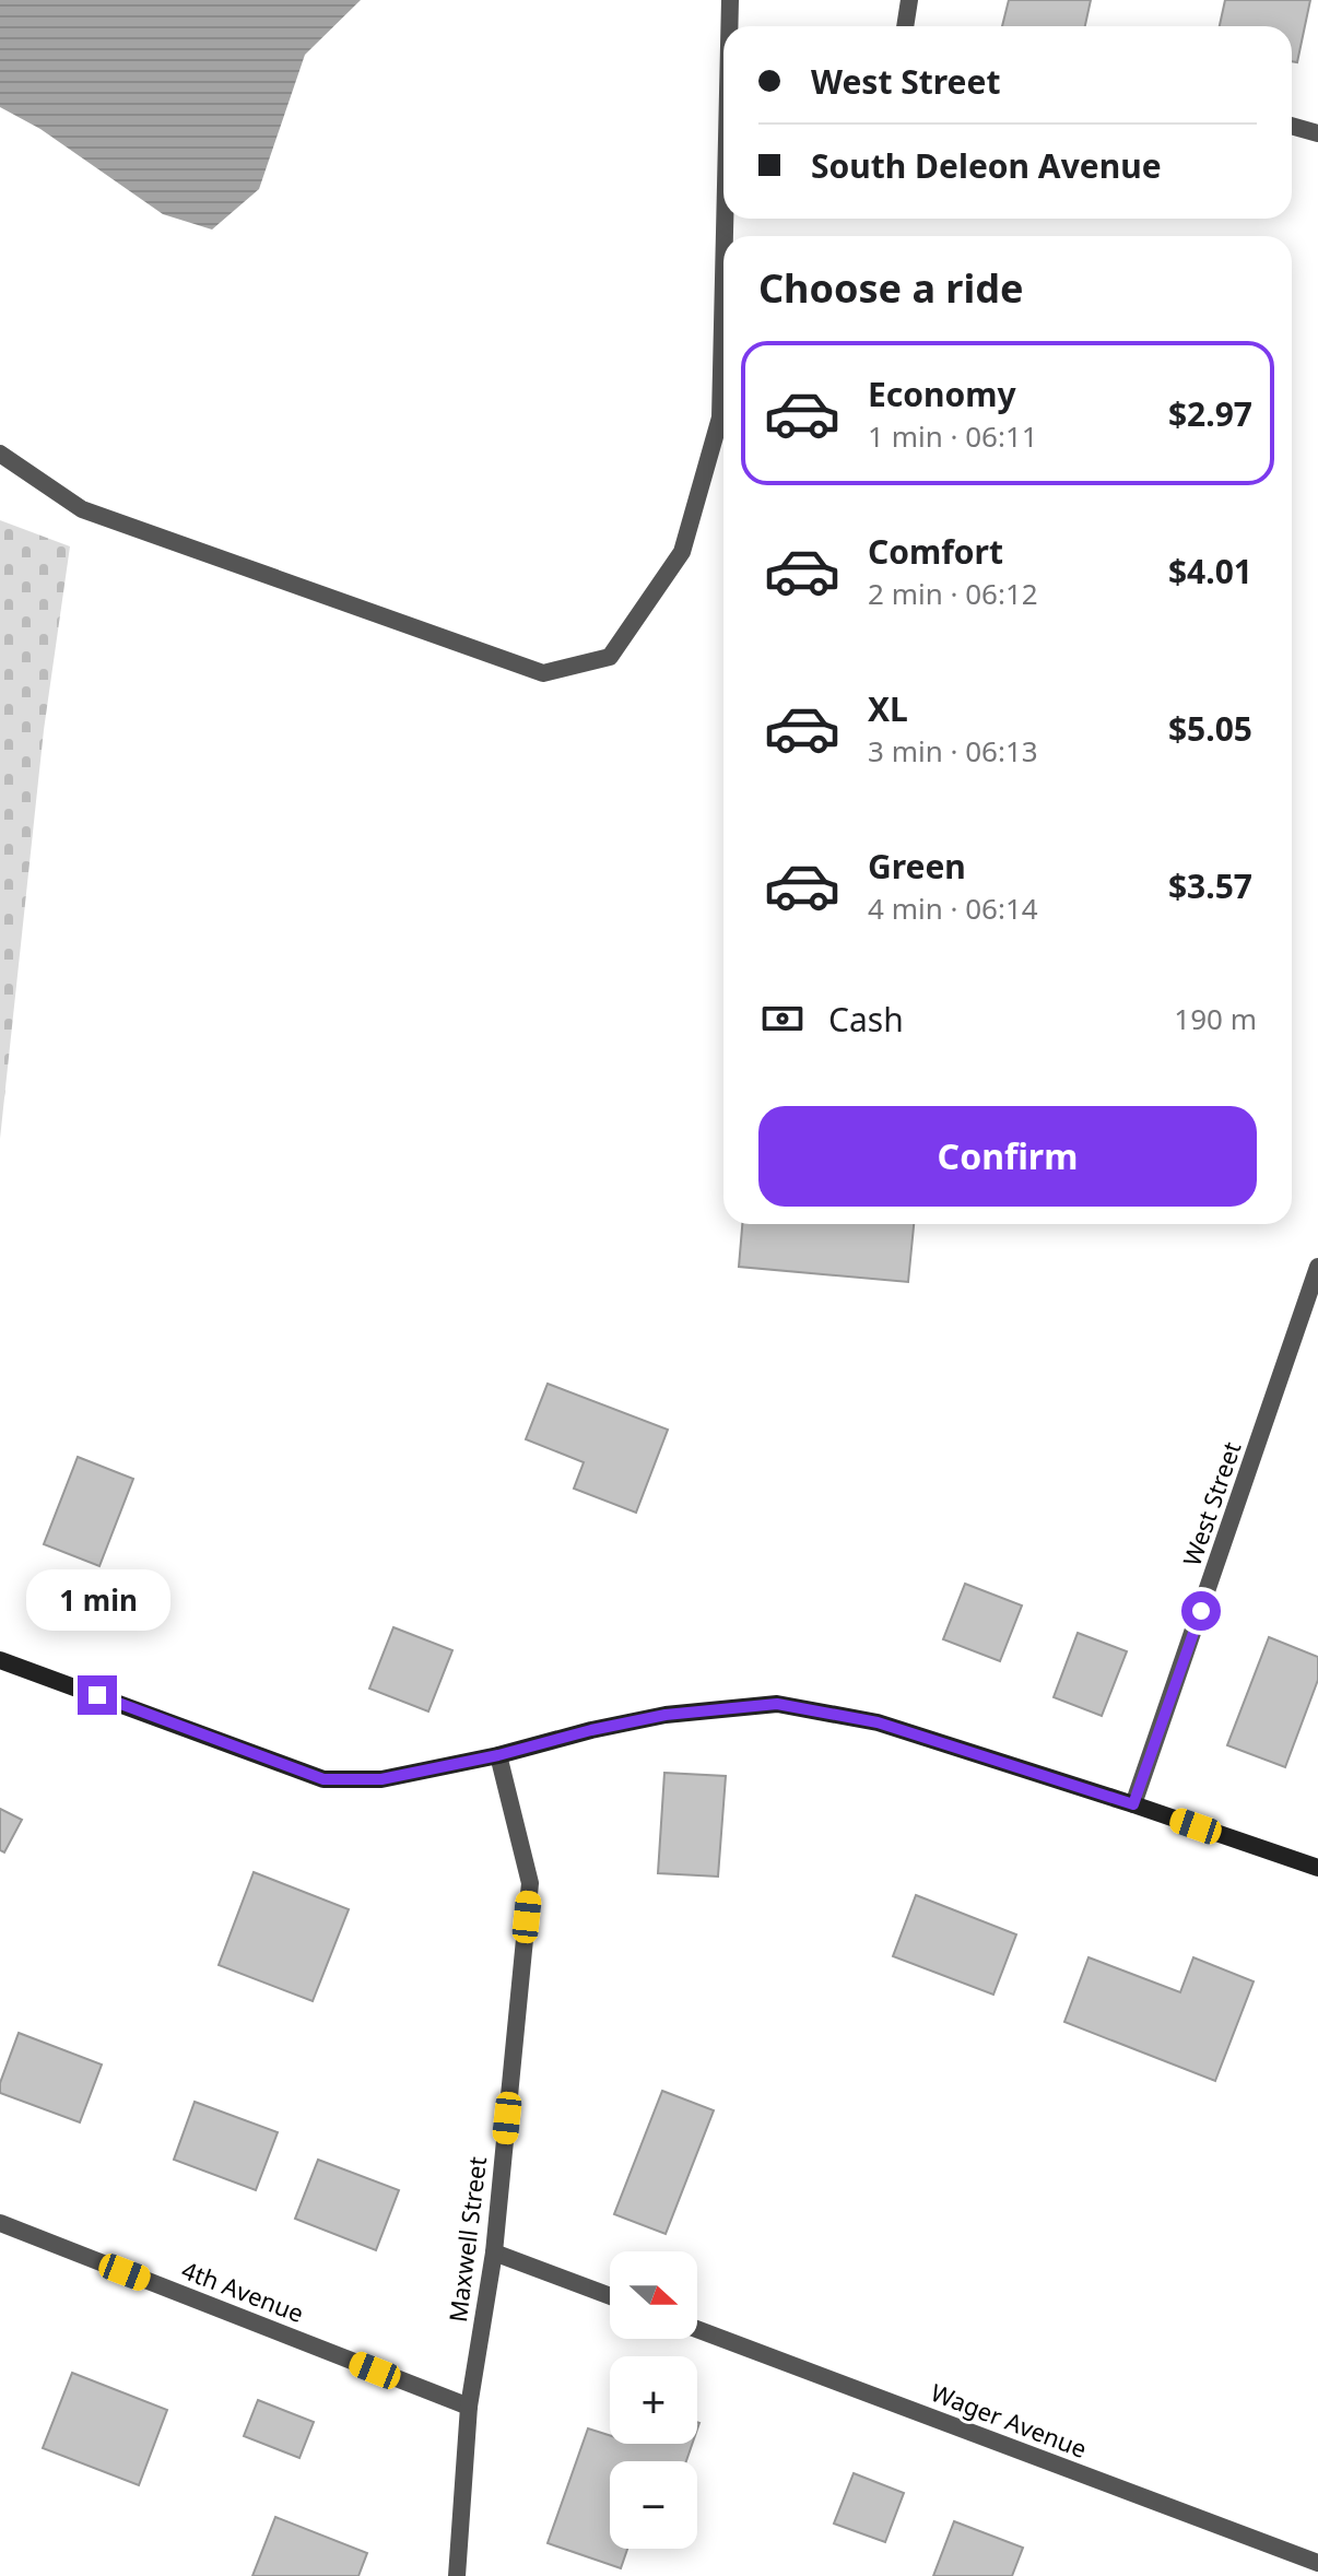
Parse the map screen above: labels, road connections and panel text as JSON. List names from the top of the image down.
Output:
{
  "streets": {
    "street": [
      "West Street",
      "Maxwell Street",
      "4th Avenue",
      "Wager Avenue"
    ]
  },
  "crossings": [
    ["Maxwell Street", "4th Avenue"]
  ],
  "north": "right",
  "page": {
    "banner": ["West Street", "South Deleon Avenue"],
    "heading": "Choose a ride",
    "list": [
      {
        "name": "Economy",
        "note": "1 min · 06:11",
        "value": "$2.97"
      },
      {
        "name": "Comfort",
        "note": "2 min · 06:12",
        "value": "$4.01"
      },
      {
        "name": "XL",
        "note": "3 min · 06:13",
        "value": "$5.05"
      },
      {
        "name": "Green",
        "note": "4 min · 06:14",
        "value": "$3.57"
      }
    ],
    "pay": ["Cash", "190 m"],
    "buttons": "Confirm",
    "bubble": "1 min",
    "map_buttons": ["+", "−"]
  }
}
